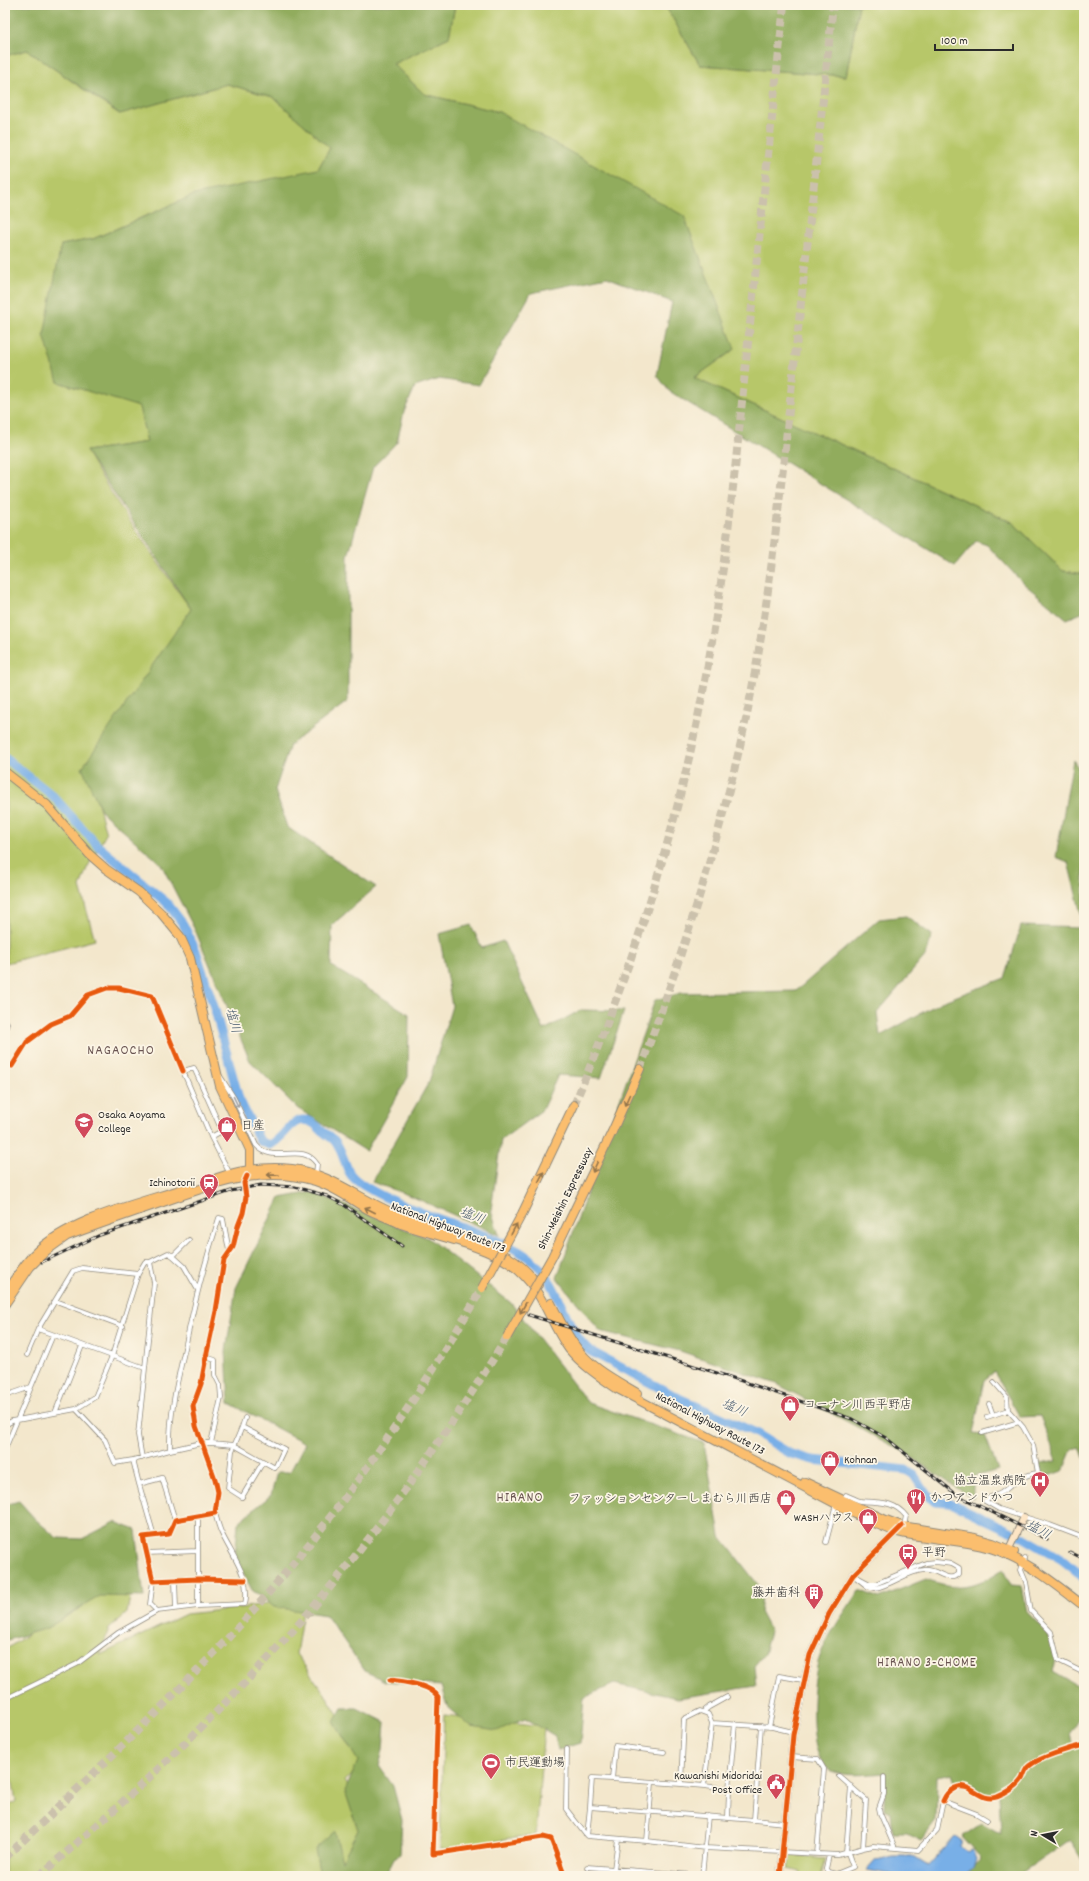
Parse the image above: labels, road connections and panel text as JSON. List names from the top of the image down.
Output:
{
  "streets": {
    "highway": ["Shin-Meishin Expressway", "National Highway Route 173"]
  },
  "districts": ["NAGAOCHO", "HIRANO", "HIRANO 3-CHOME"],
  "water": ["塩川"],
  "places": {
    "school or university": ["Osaka Aoyama College"],
    "shop": [
      "日産",
      "コーナン川西平野店",
      "Kohnan",
      "ファッションセンターしまむら川西店",
      "WASHハウス"
    ],
    "station": ["Ichinotorii"],
    "hospital": ["協立温泉病院"],
    "restaurant": ["かつアンドかつ"],
    "bus stop": ["平野"],
    "building": ["藤井歯科"],
    "sports": ["市民運動場"],
    "public building": ["Kawanishi Midoridai Post Office"]
  },
  "scale_bar": "100 m",
  "north": "left"
}
